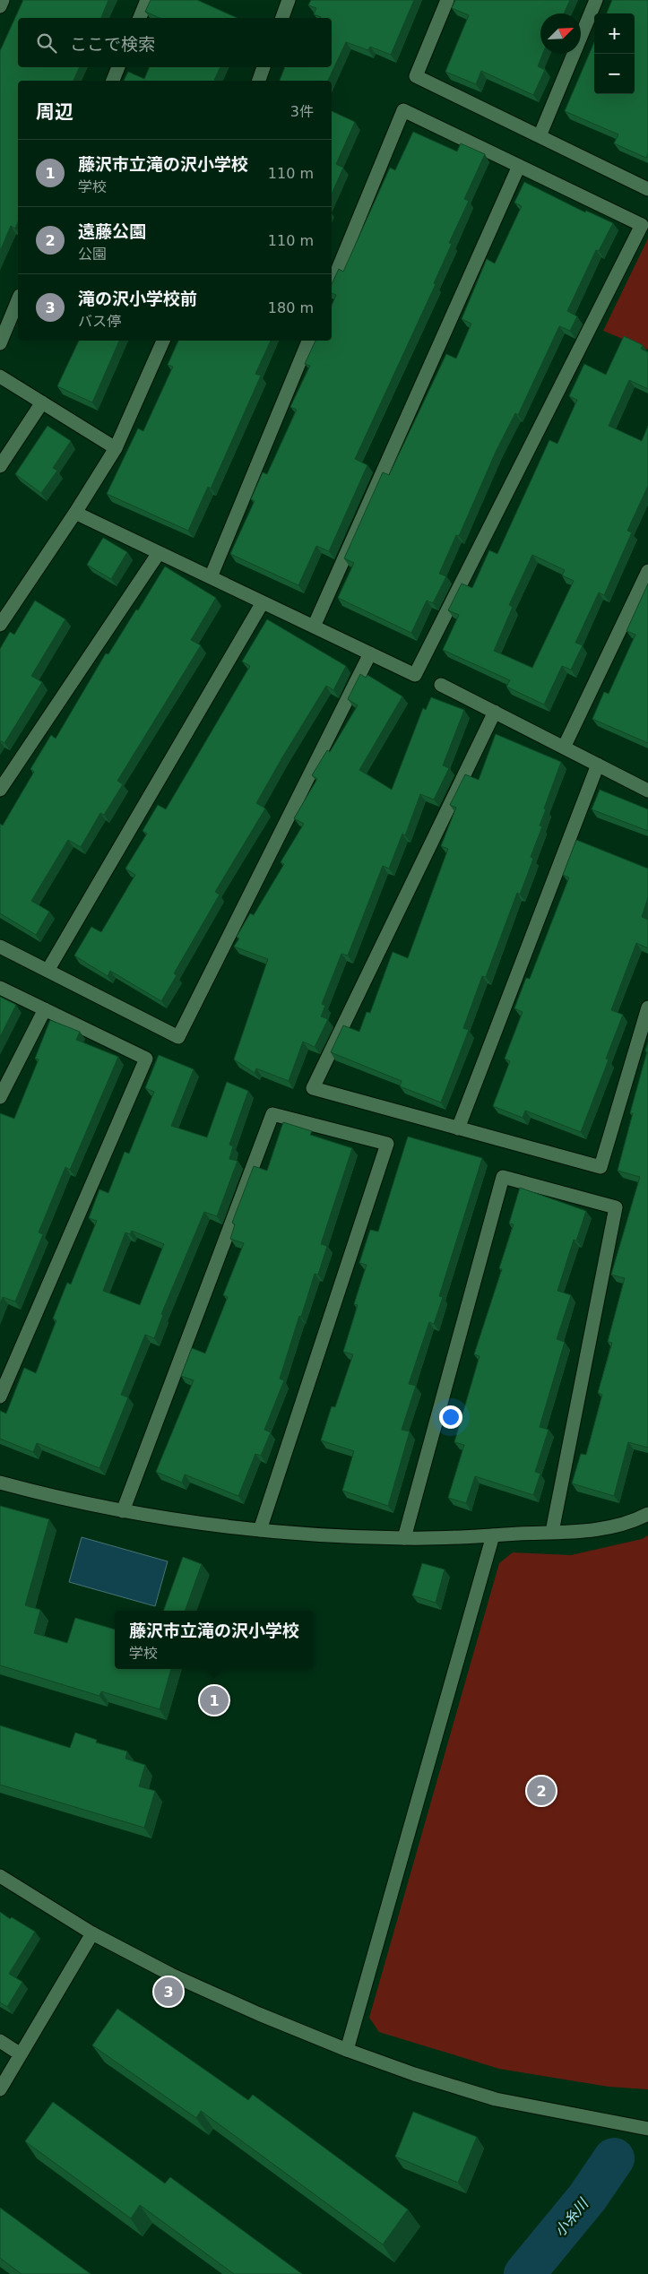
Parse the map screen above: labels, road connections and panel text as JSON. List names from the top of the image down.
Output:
{
  "water": ["小糸川"],
  "north": "top right",
  "page": {
    "map_buttons": ["+", "−"],
    "search": "ここで検索",
    "heading": ["周辺", "3件"],
    "list": [
      {
        "mark": "1",
        "name": "藤沢市立滝の沢小学校",
        "note": "学校",
        "value": "110 m"
      },
      {
        "mark": "2",
        "name": "遠藤公園",
        "note": "公園",
        "value": "110 m"
      },
      {
        "mark": "3",
        "name": "滝の沢小学校前",
        "note": "バス停",
        "value": "180 m"
      }
    ],
    "popup": ["藤沢市立滝の沢小学校", "学校"],
    "pins": ["1", "2", "3"]
  }
}
